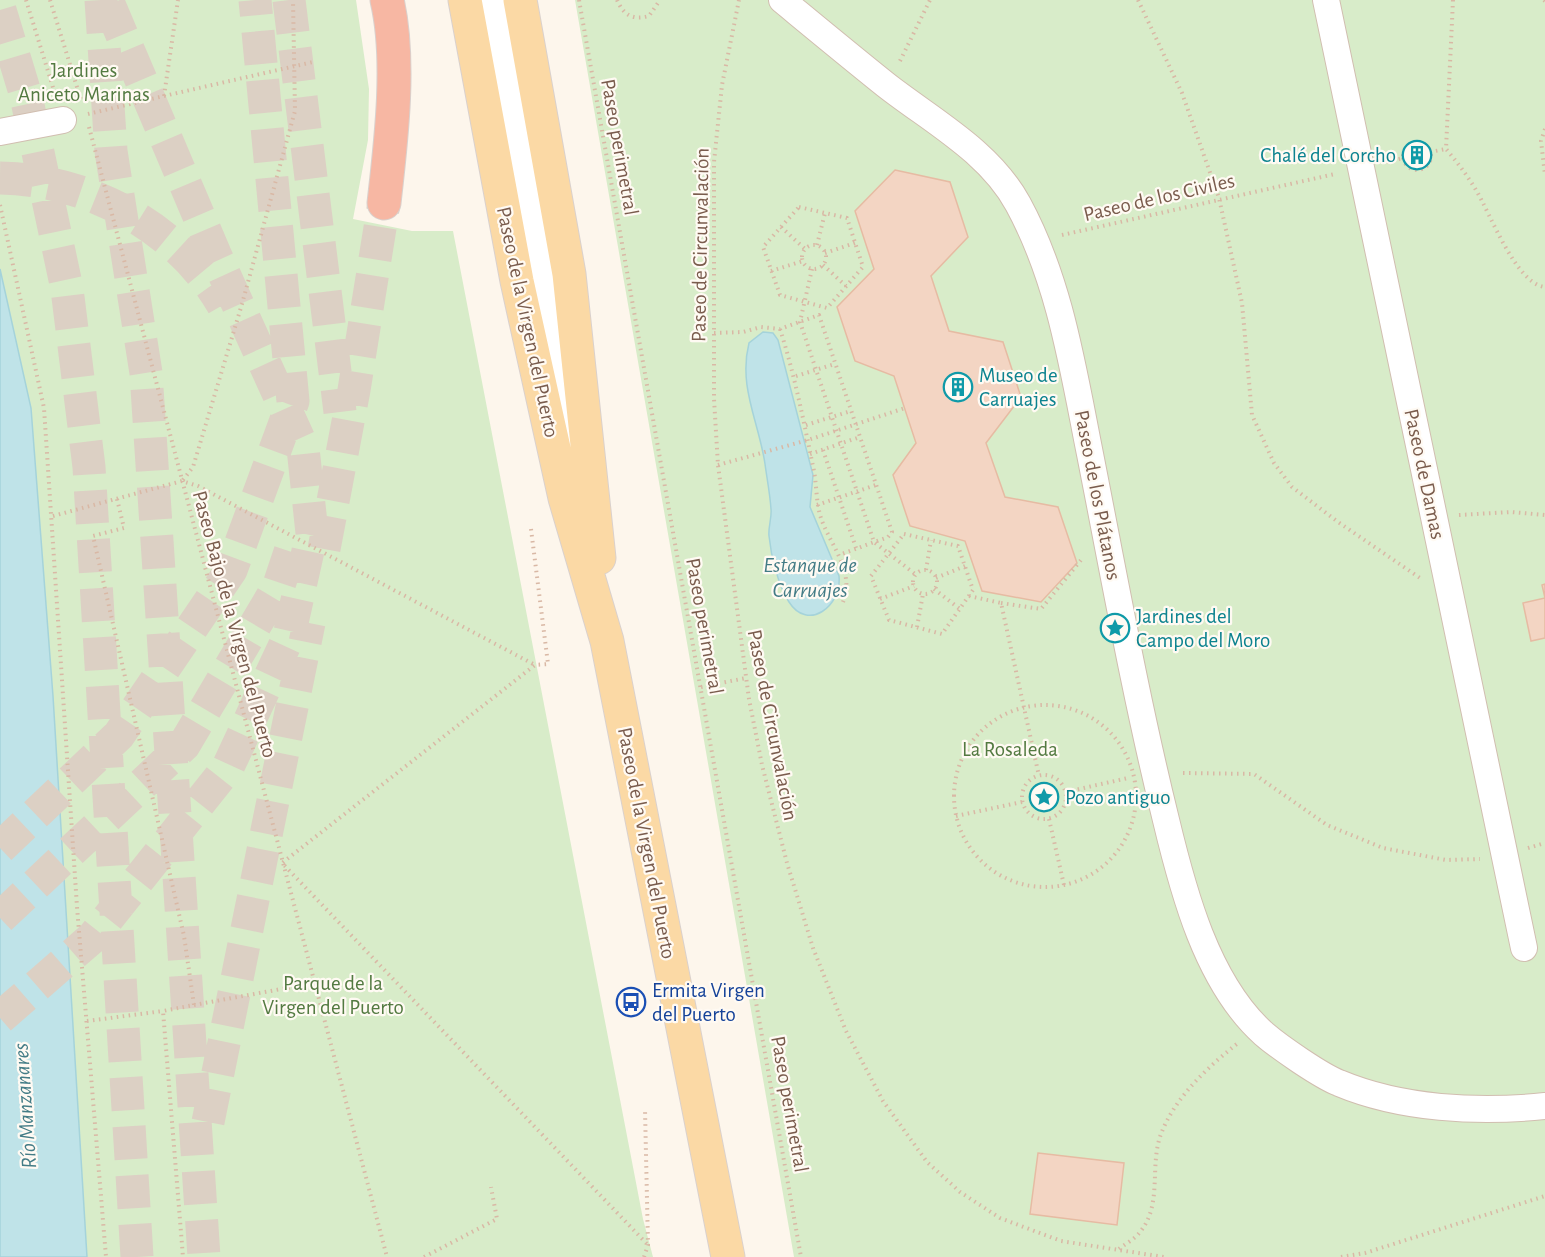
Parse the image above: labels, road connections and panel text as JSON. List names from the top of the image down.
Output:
{
  "streets": {
    "main road": ["Paseo de la Virgen del Puerto"],
    "street": ["Paseo de Damas", "Paseo de los Plátanos"],
    "path": [
      "Paseo perimetral",
      "Paseo de los Civiles",
      "Paseo de Circunvalación",
      "Paseo Bajo de la Virgen del Puerto"
    ]
  },
  "crossings": [
    ["Paseo de los Civiles", "Paseo de Damas"],
    ["Paseo de los Civiles", "Paseo de los Plátanos"]
  ],
  "water": ["Estanque de Carruajes", "Río Manzanares"],
  "parks": ["Jardines Aniceto Marinas", "La Rosaleda", "Parque de la Virgen del Puerto"],
  "places": {
    "building": ["Chalé del Corcho", "Museo de Carruajes"],
    "place": ["Jardines del Campo del Moro", "Pozo antiguo"],
    "bus stop": ["Ermita Virgen del Puerto"]
  }
}
